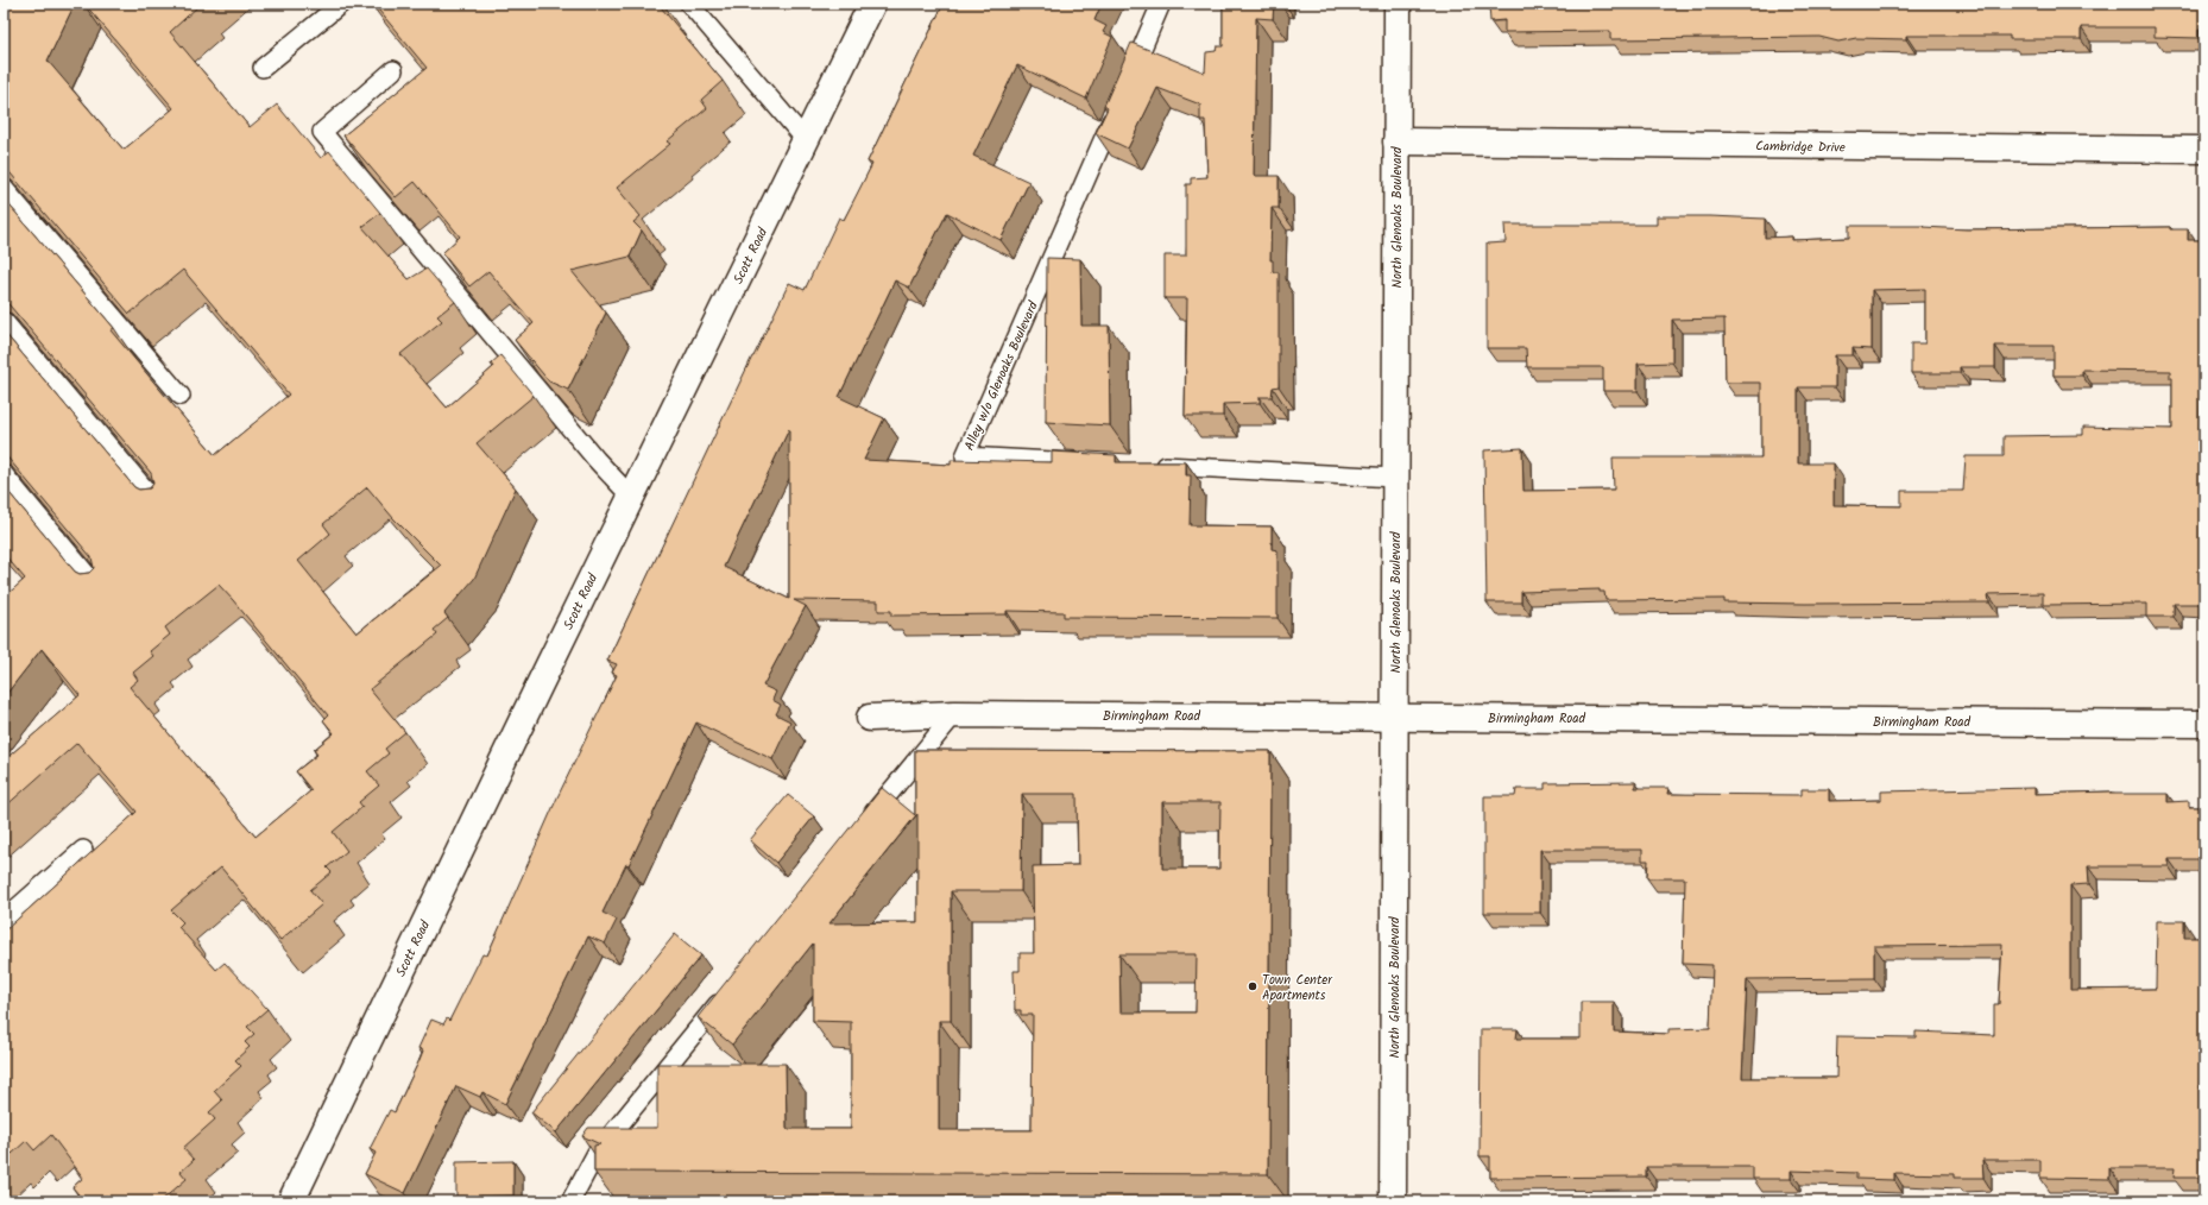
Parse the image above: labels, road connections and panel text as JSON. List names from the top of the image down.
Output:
{
  "streets": {
    "street": [
      "Cambridge Drive",
      "North Glenoaks Boulevard",
      "Scott Road",
      "Birmingham Road"
    ],
    "lane": ["Alley w/o Glenoaks Boulevard"]
  },
  "crossings": [
    ["Cambridge Drive", "North Glenoaks Boulevard"],
    ["North Glenoaks Boulevard", "Birmingham Road"]
  ],
  "places": ["Town Center Apartments"]
}
